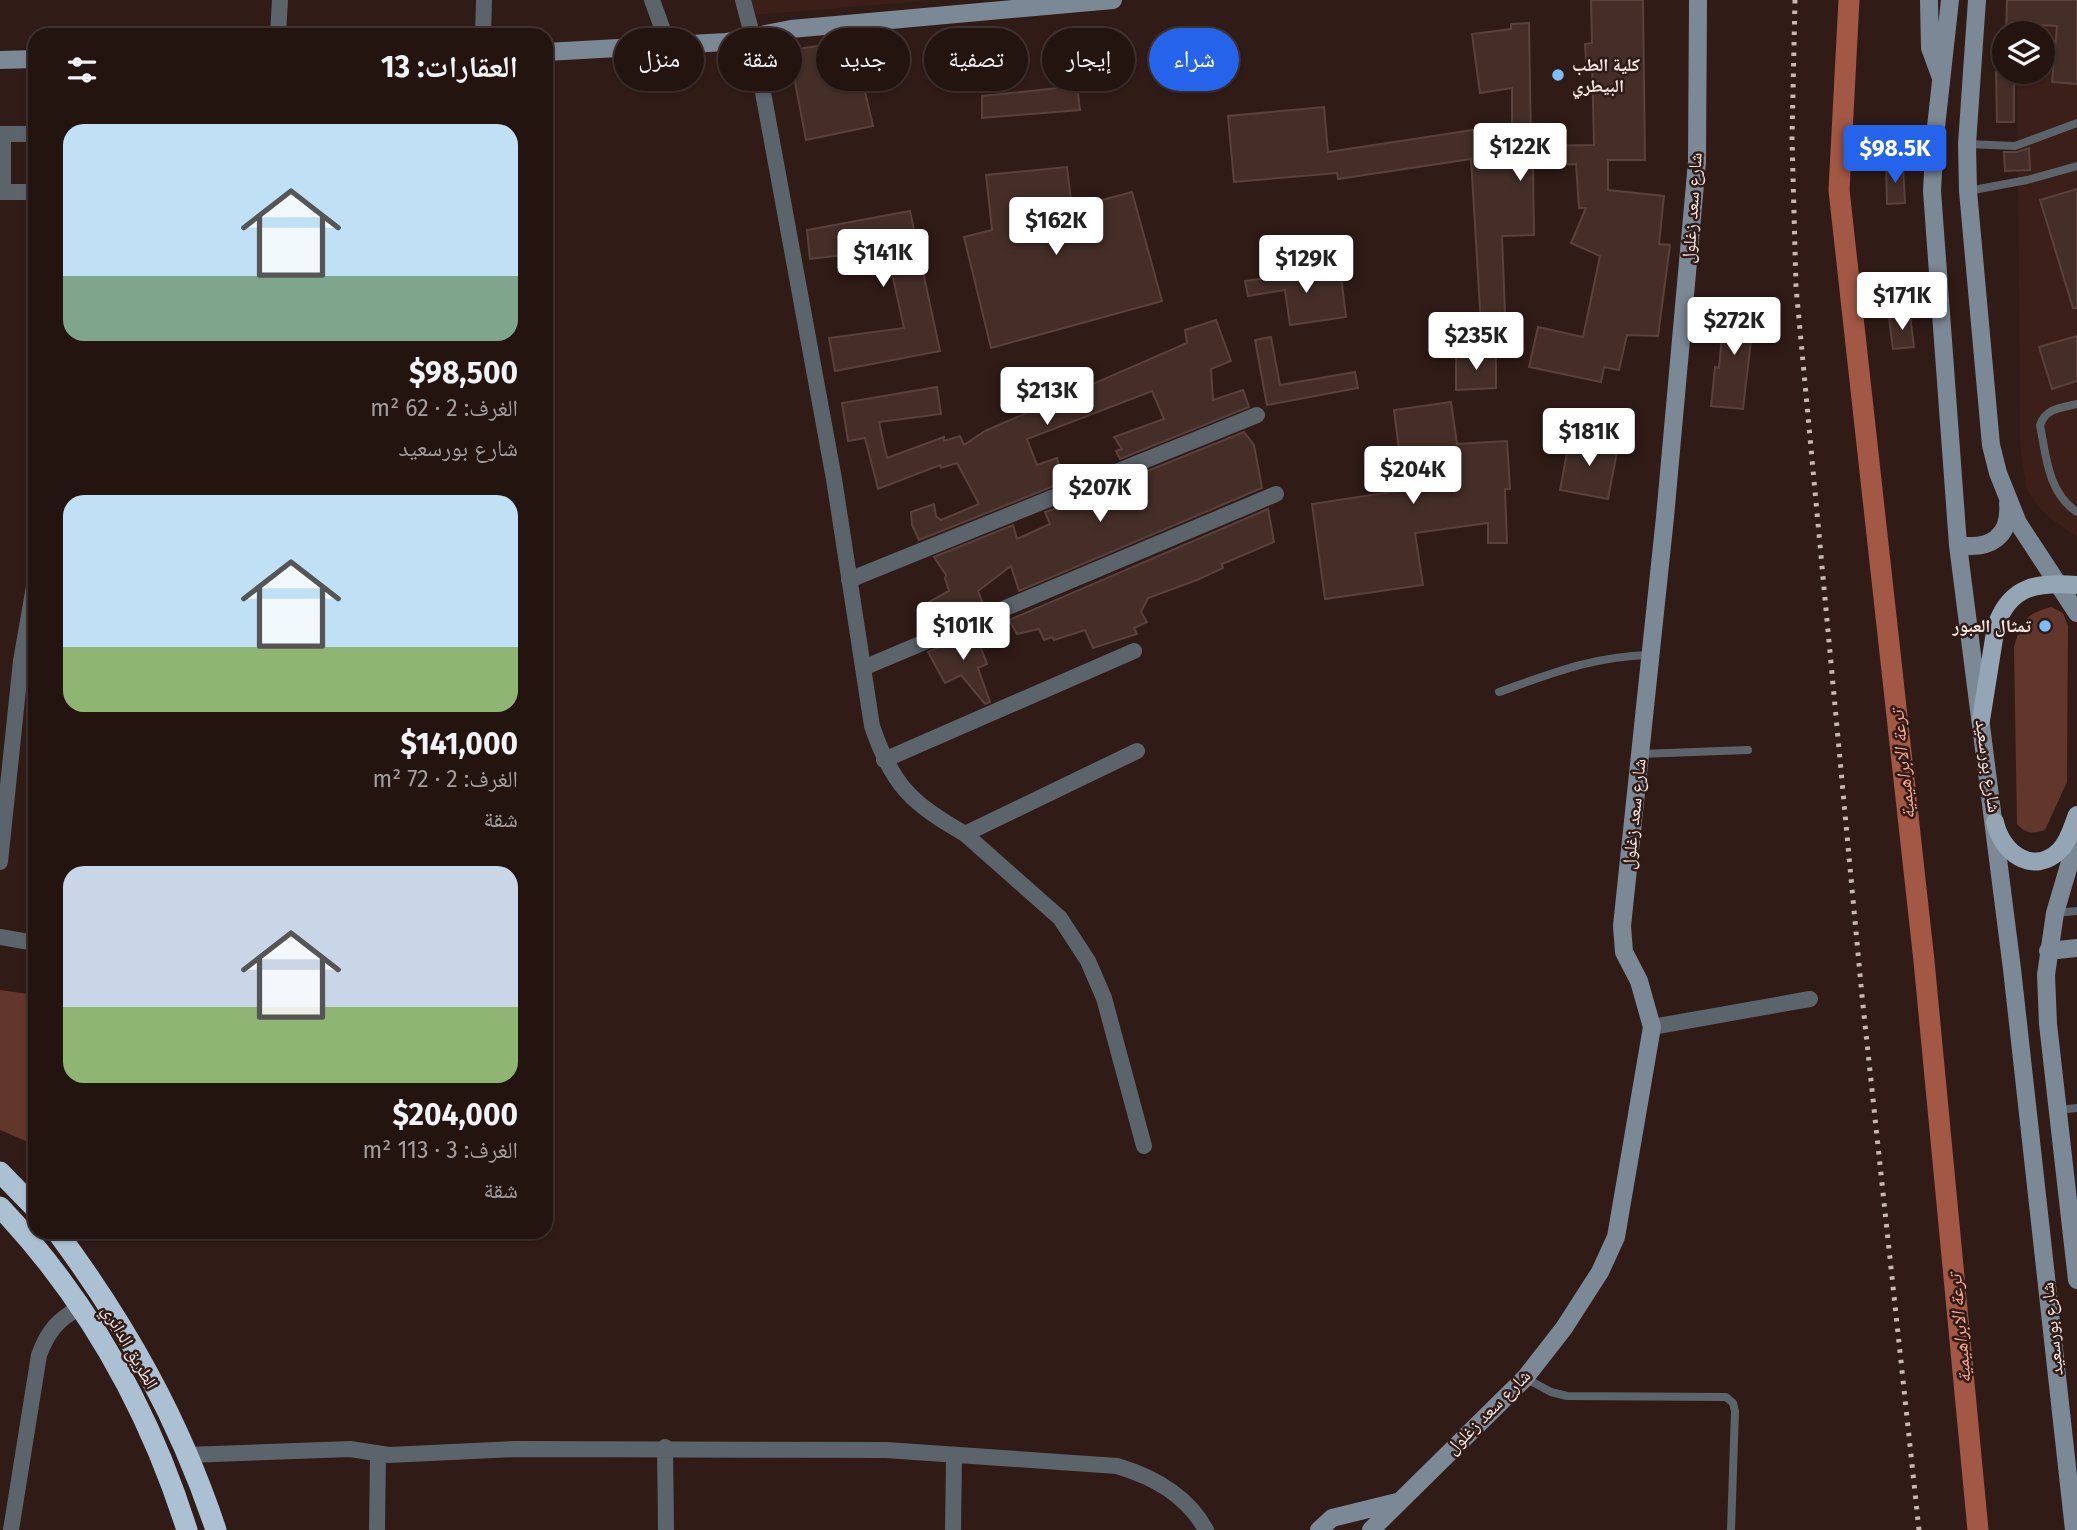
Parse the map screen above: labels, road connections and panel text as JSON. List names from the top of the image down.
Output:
{
  "streets": {
    "highway": ["الطريق الدائري"],
    "main road": ["شارع سعد زغلول", "شارع بورسعيد"]
  },
  "water": ["ترعة الابراهيمية"],
  "places": ["كلية الطب البيطري", "تمثال العبور"],
  "page": {
    "chip": [
      "شراء",
      "إيجار",
      "تصفية",
      "جديد",
      "شقة",
      "منزل"
    ],
    "heading": "العقارات: 13",
    "list": [
      {
        "name": "$98,500",
        "note": "الغرف: 2 · 62 m² · شارع بورسعيد"
      },
      {
        "name": "$141,000",
        "note": "الغرف: 2 · 72 m² · شقة"
      },
      {
        "name": "$204,000",
        "note": "الغرف: 3 · 113 m² · شقة"
      }
    ],
    "price": [
      "$122K",
      "$98.5K",
      "$162K",
      "$141K",
      "$129K",
      "$171K",
      "$272K",
      "$235K",
      "$213K",
      "$181K",
      "$204K",
      "$207K",
      "$101K"
    ]
  }
}
